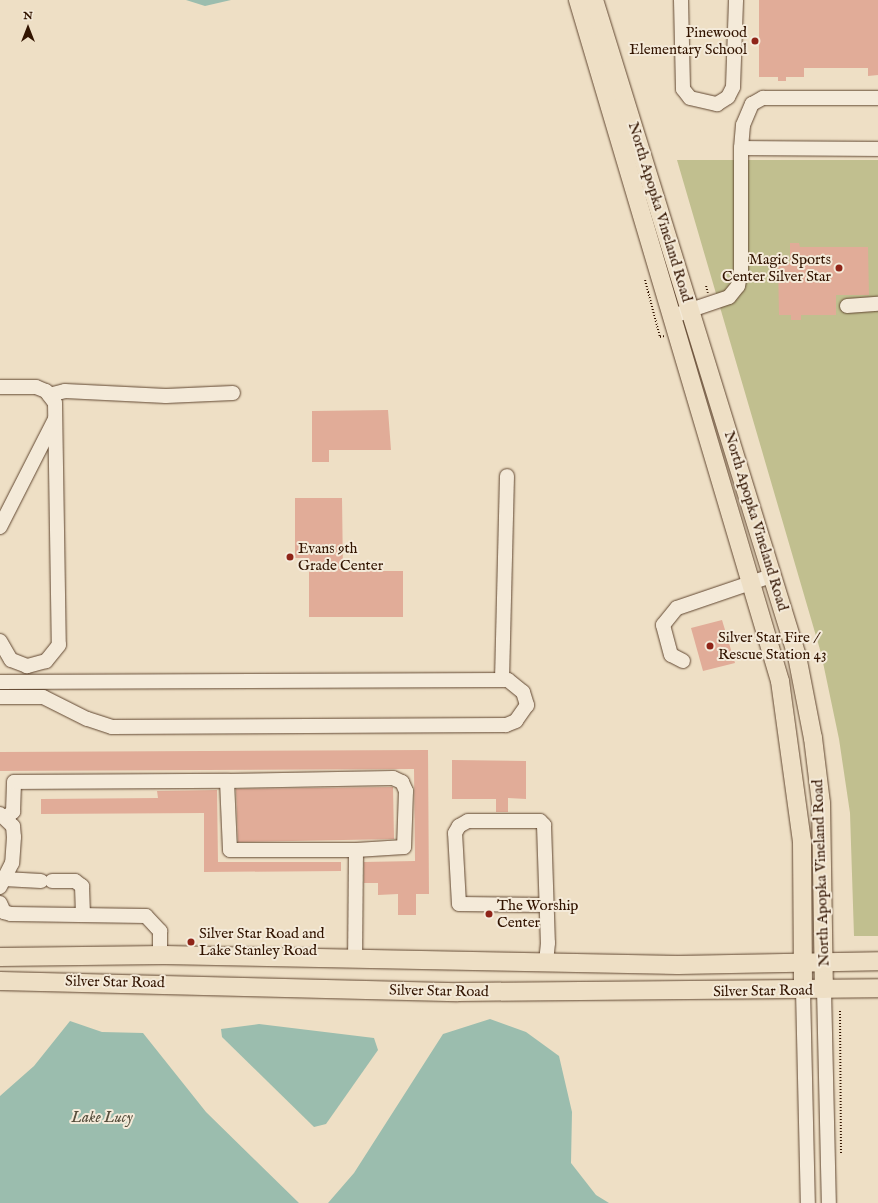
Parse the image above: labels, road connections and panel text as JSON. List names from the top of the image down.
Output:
{
  "streets": {
    "main road": ["North Apopka Vineland Road", "Silver Star Road"]
  },
  "crossings": [
    ["North Apopka Vineland Road", "Silver Star Road"]
  ],
  "water": ["Lake Lucy"],
  "places": [
    "Pinewood Elementary School",
    "Magic Sports Center Silver Star",
    "Evans 9th Grade Center",
    "Silver Star Fire / Rescue Station 43",
    "The Worship Center",
    "Silver Star Road and Lake Stanley Road"
  ],
  "north": "top"
}
